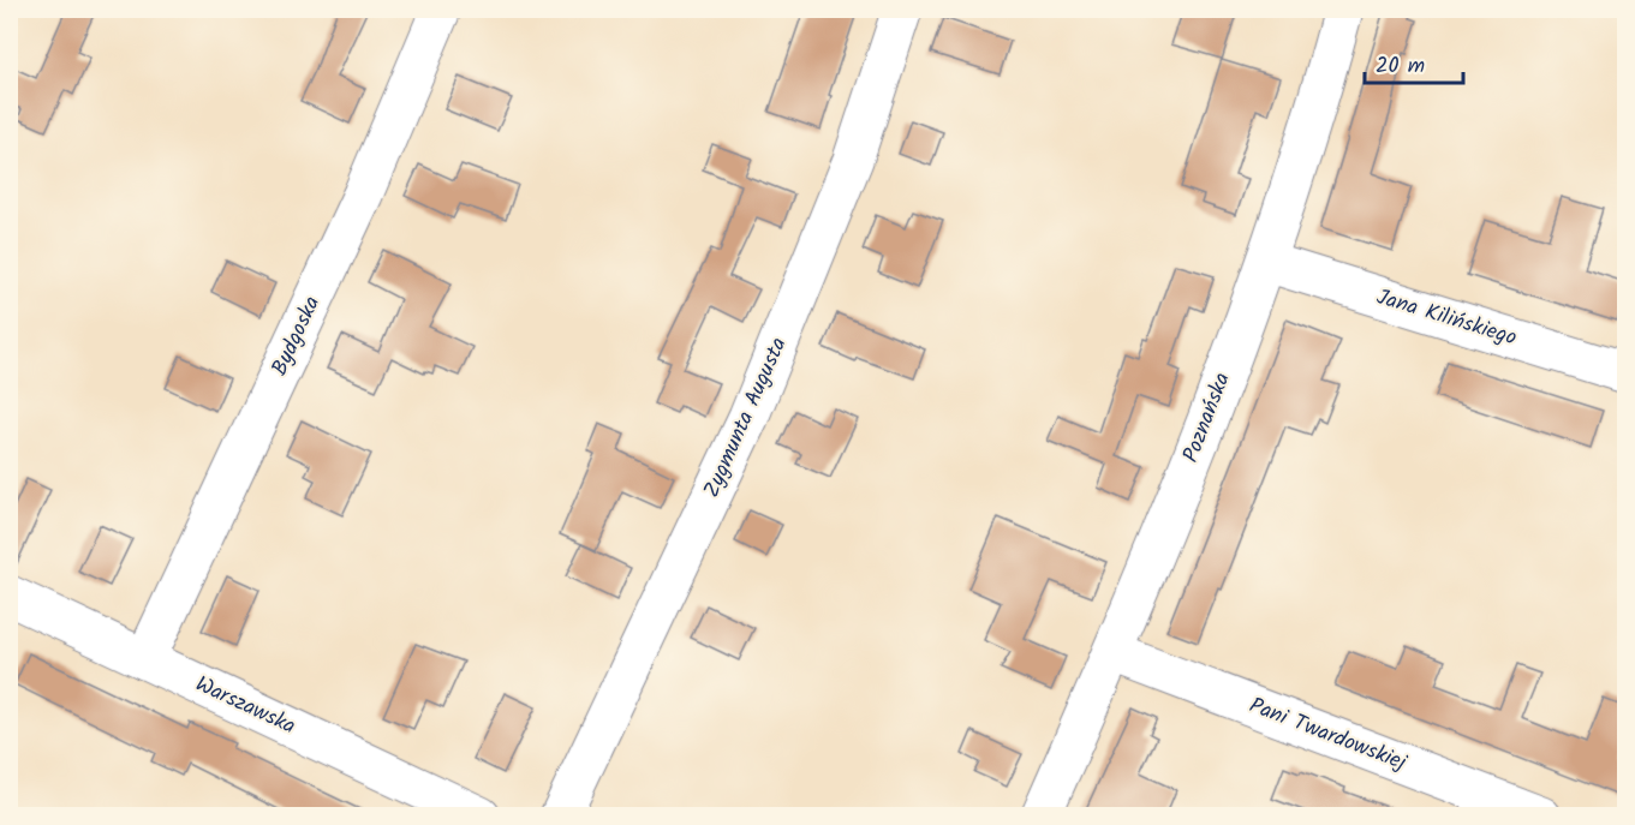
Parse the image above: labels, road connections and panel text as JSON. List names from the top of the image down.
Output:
{
  "streets": {
    "street": [
      "Jana Kilińskiego",
      "Bydgoska",
      "Zygmunta Augusta",
      "Poznańska",
      "Warszawska",
      "Pani Twardowskiej"
    ]
  },
  "crossings": [
    ["Jana Kilińskiego", "Poznańska"],
    ["Bydgoska", "Warszawska"],
    ["Poznańska", "Pani Twardowskiej"]
  ],
  "scale_bar": "20 m"
}
